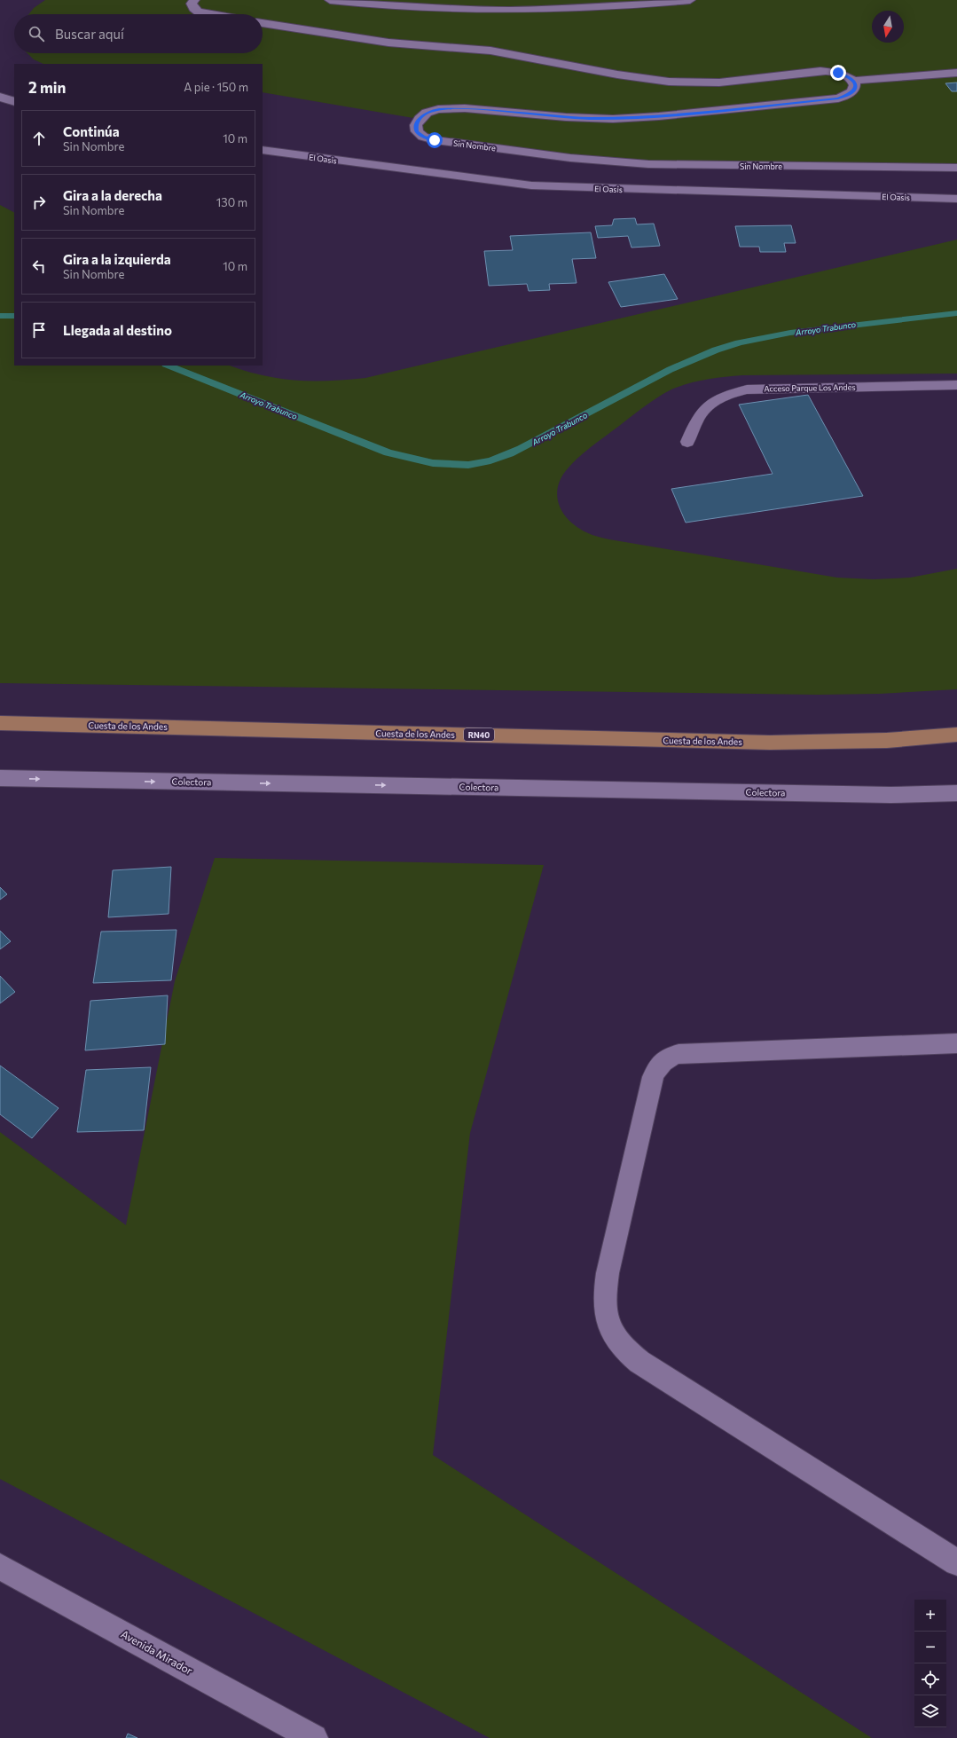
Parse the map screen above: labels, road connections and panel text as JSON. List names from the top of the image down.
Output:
{
  "streets": {
    "main road": ["Cuesta de los Andes", "RN40"],
    "street": [
      "Sin Nombre",
      "El Oasis",
      "Colectora",
      "Avenida Mirador"
    ],
    "lane": ["Acceso Parque Los Andes"]
  },
  "one_way": ["Colectora"],
  "water": ["Arroyo Trabunco"],
  "north": "bottom",
  "page": {
    "search": "Buscar aquí",
    "heading": ["2 min", "A pie · 150 m"],
    "list": [
      ["Continúa", "Sin Nombre", "10 m"],
      ["Gira a la derecha", "Sin Nombre", "130 m"],
      ["Gira a la izquierda", "Sin Nombre", "10 m"],
      "Llegada al destino"
    ],
    "map_buttons": ["+", "−"]
  }
}
